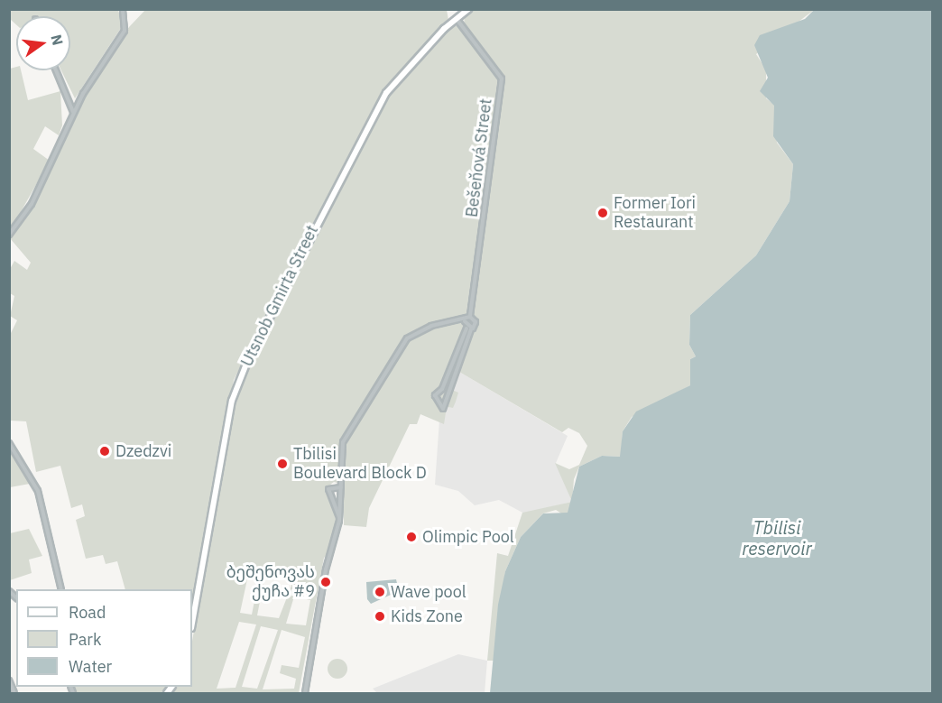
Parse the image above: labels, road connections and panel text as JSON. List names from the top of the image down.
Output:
{
  "streets": {
    "main road": ["Utsnob Gmirta Street"],
    "street": ["Bešeňová Street"]
  },
  "crossings": [
    ["Bešeňová Street", "Utsnob Gmirta Street"]
  ],
  "water": ["Tbilisi reservoir"],
  "places": [
    "Former Iori Restaurant",
    "Dzedzvi",
    "Tbilisi Boulevard Block D",
    "Olimpic Pool",
    "ბეშენოვას ქუჩა #9",
    "Wave pool",
    "Kids Zone"
  ],
  "legend": ["Road", "Park", "Water"],
  "north": "right"
}
